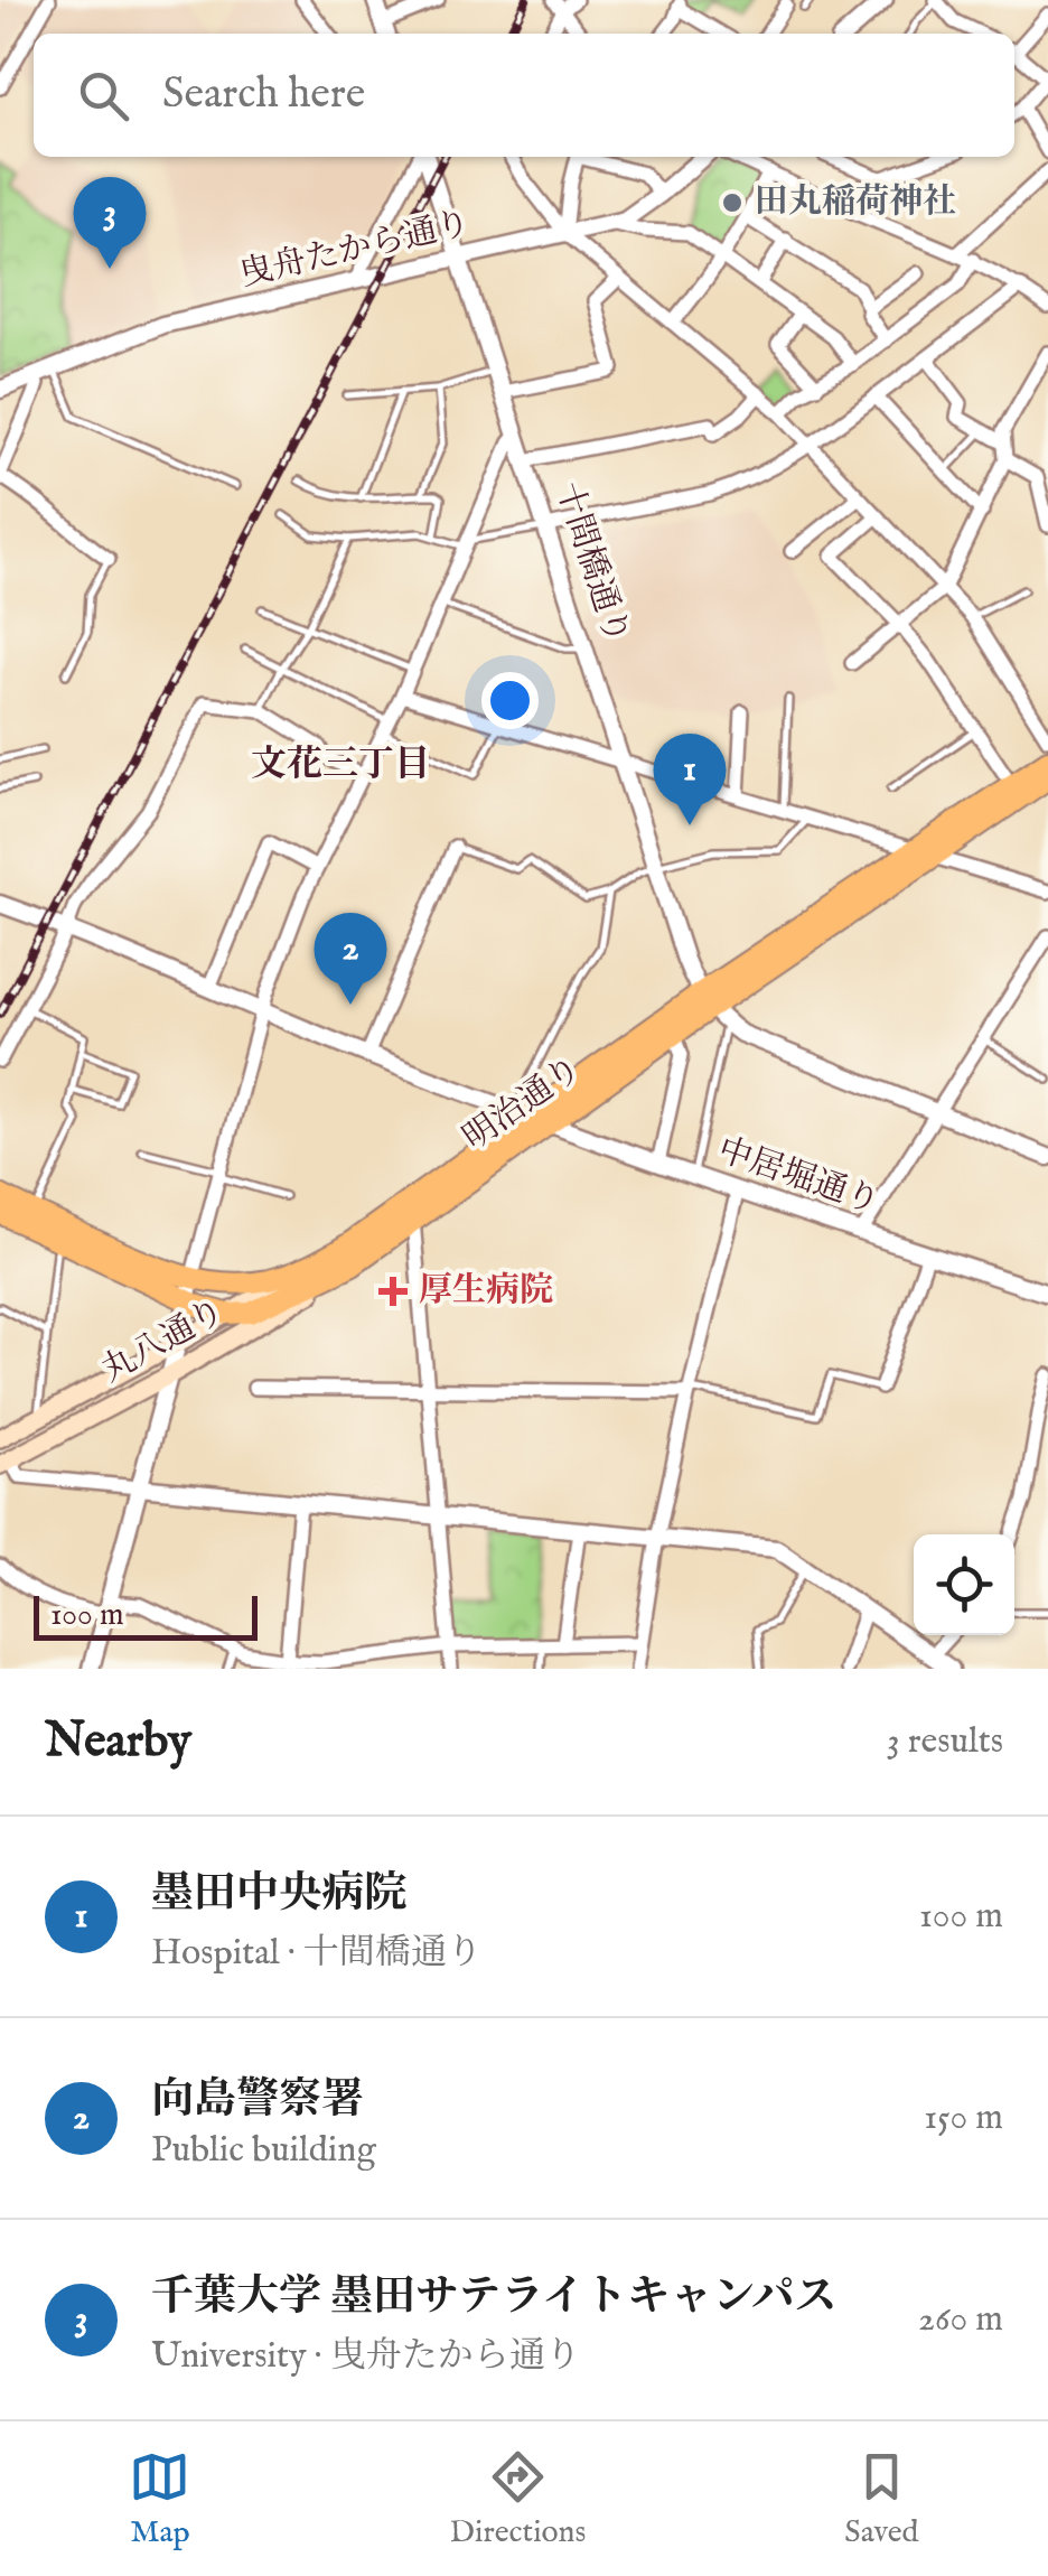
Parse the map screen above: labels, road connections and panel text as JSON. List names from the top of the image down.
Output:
{
  "streets": {
    "main road": ["明治通り", "丸八通り"],
    "street": ["曳舟たから通り", "十間橋通り", "中居堀通り"]
  },
  "crossings": [
    ["曳舟たから通り", "十間橋通り"],
    ["十間橋通り", "明治通り"],
    ["明治通り", "中居堀通り"],
    ["明治通り", "丸八通り"]
  ],
  "districts": ["文花三丁目"],
  "places": {
    "other": ["田丸稲荷神社"],
    "health": ["厚生病院"]
  },
  "scale_bar": "100 m",
  "page": {
    "search": "Search here",
    "pins": ["3", "1", "2"],
    "scale": "100 m",
    "heading": ["Nearby", "3 results"],
    "list": [
      {
        "mark": "1",
        "name": "墨田中央病院",
        "note": "Hospital · 十間橋通り",
        "value": "100 m"
      },
      {
        "mark": "2",
        "name": "向島警察署",
        "note": "Public building",
        "value": "150 m"
      },
      {
        "mark": "3",
        "name": "千葉大学 墨田サテライトキャンパス",
        "note": "University · 曳舟たから通り",
        "value": "260 m"
      }
    ],
    "nav": ["Map", "Directions", "Saved"]
  }
}
